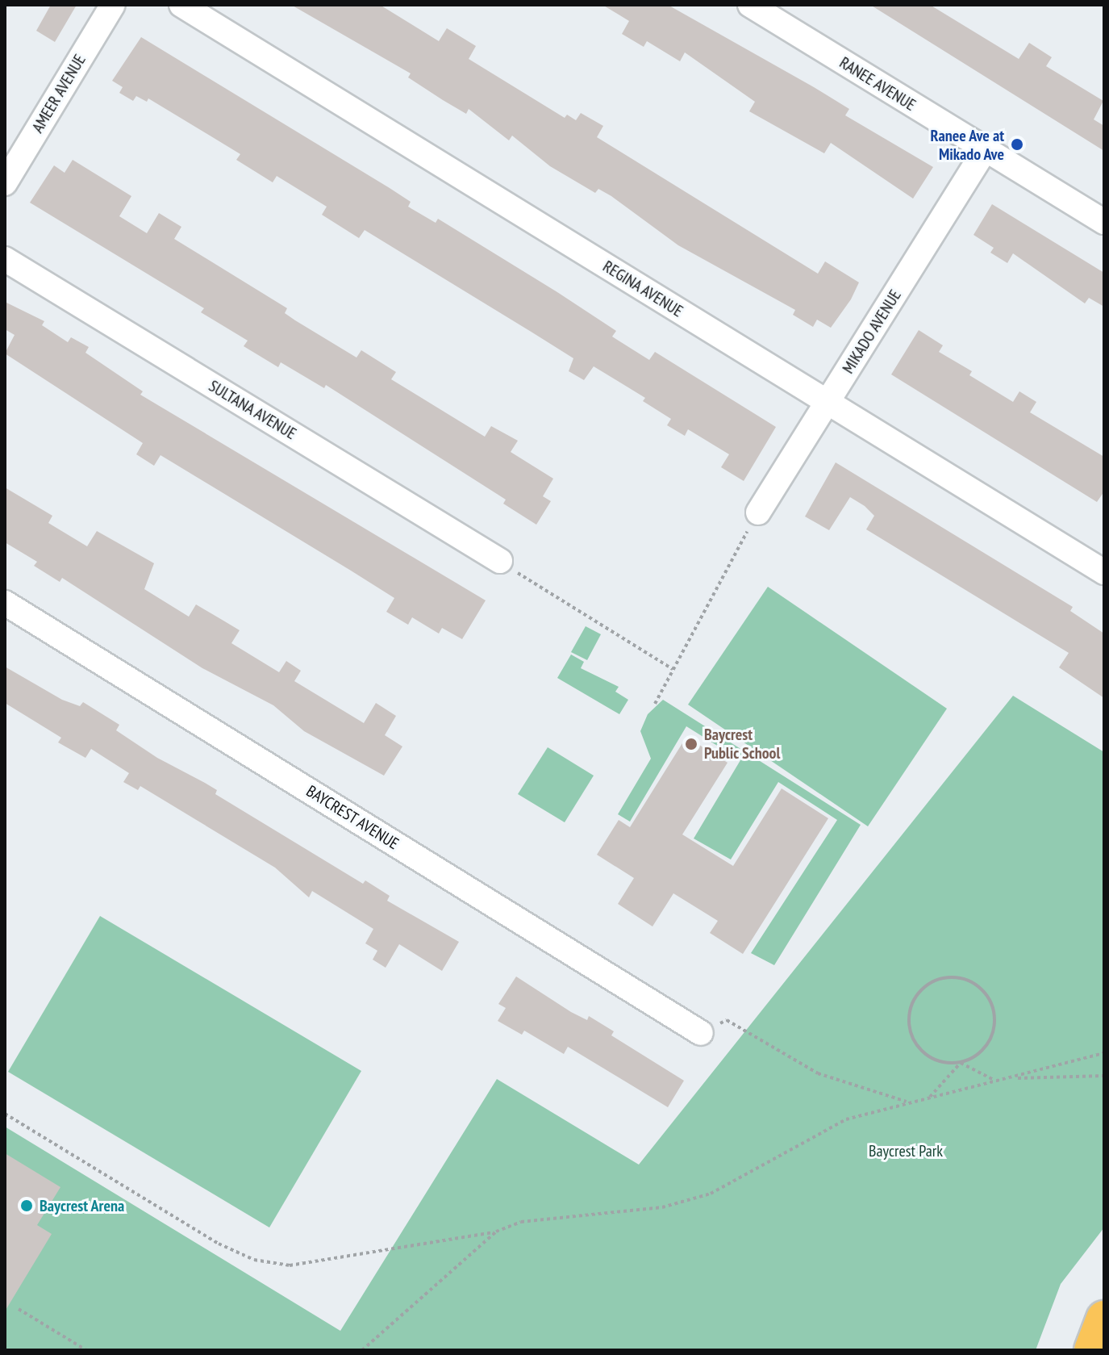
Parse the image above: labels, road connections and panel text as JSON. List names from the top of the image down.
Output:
{
  "streets": {
    "street": [
      "RANEE AVENUE",
      "AMEER AVENUE",
      "REGINA AVENUE",
      "MIKADO AVENUE",
      "SULTANA AVENUE",
      "BAYCREST AVENUE"
    ]
  },
  "crossings": [
    ["RANEE AVENUE", "MIKADO AVENUE"],
    ["REGINA AVENUE", "MIKADO AVENUE"]
  ],
  "parks": ["Baycrest Park"],
  "places": ["Ranee Ave at Mikado Ave", "Baycrest Public School", "Baycrest Arena"]
}
